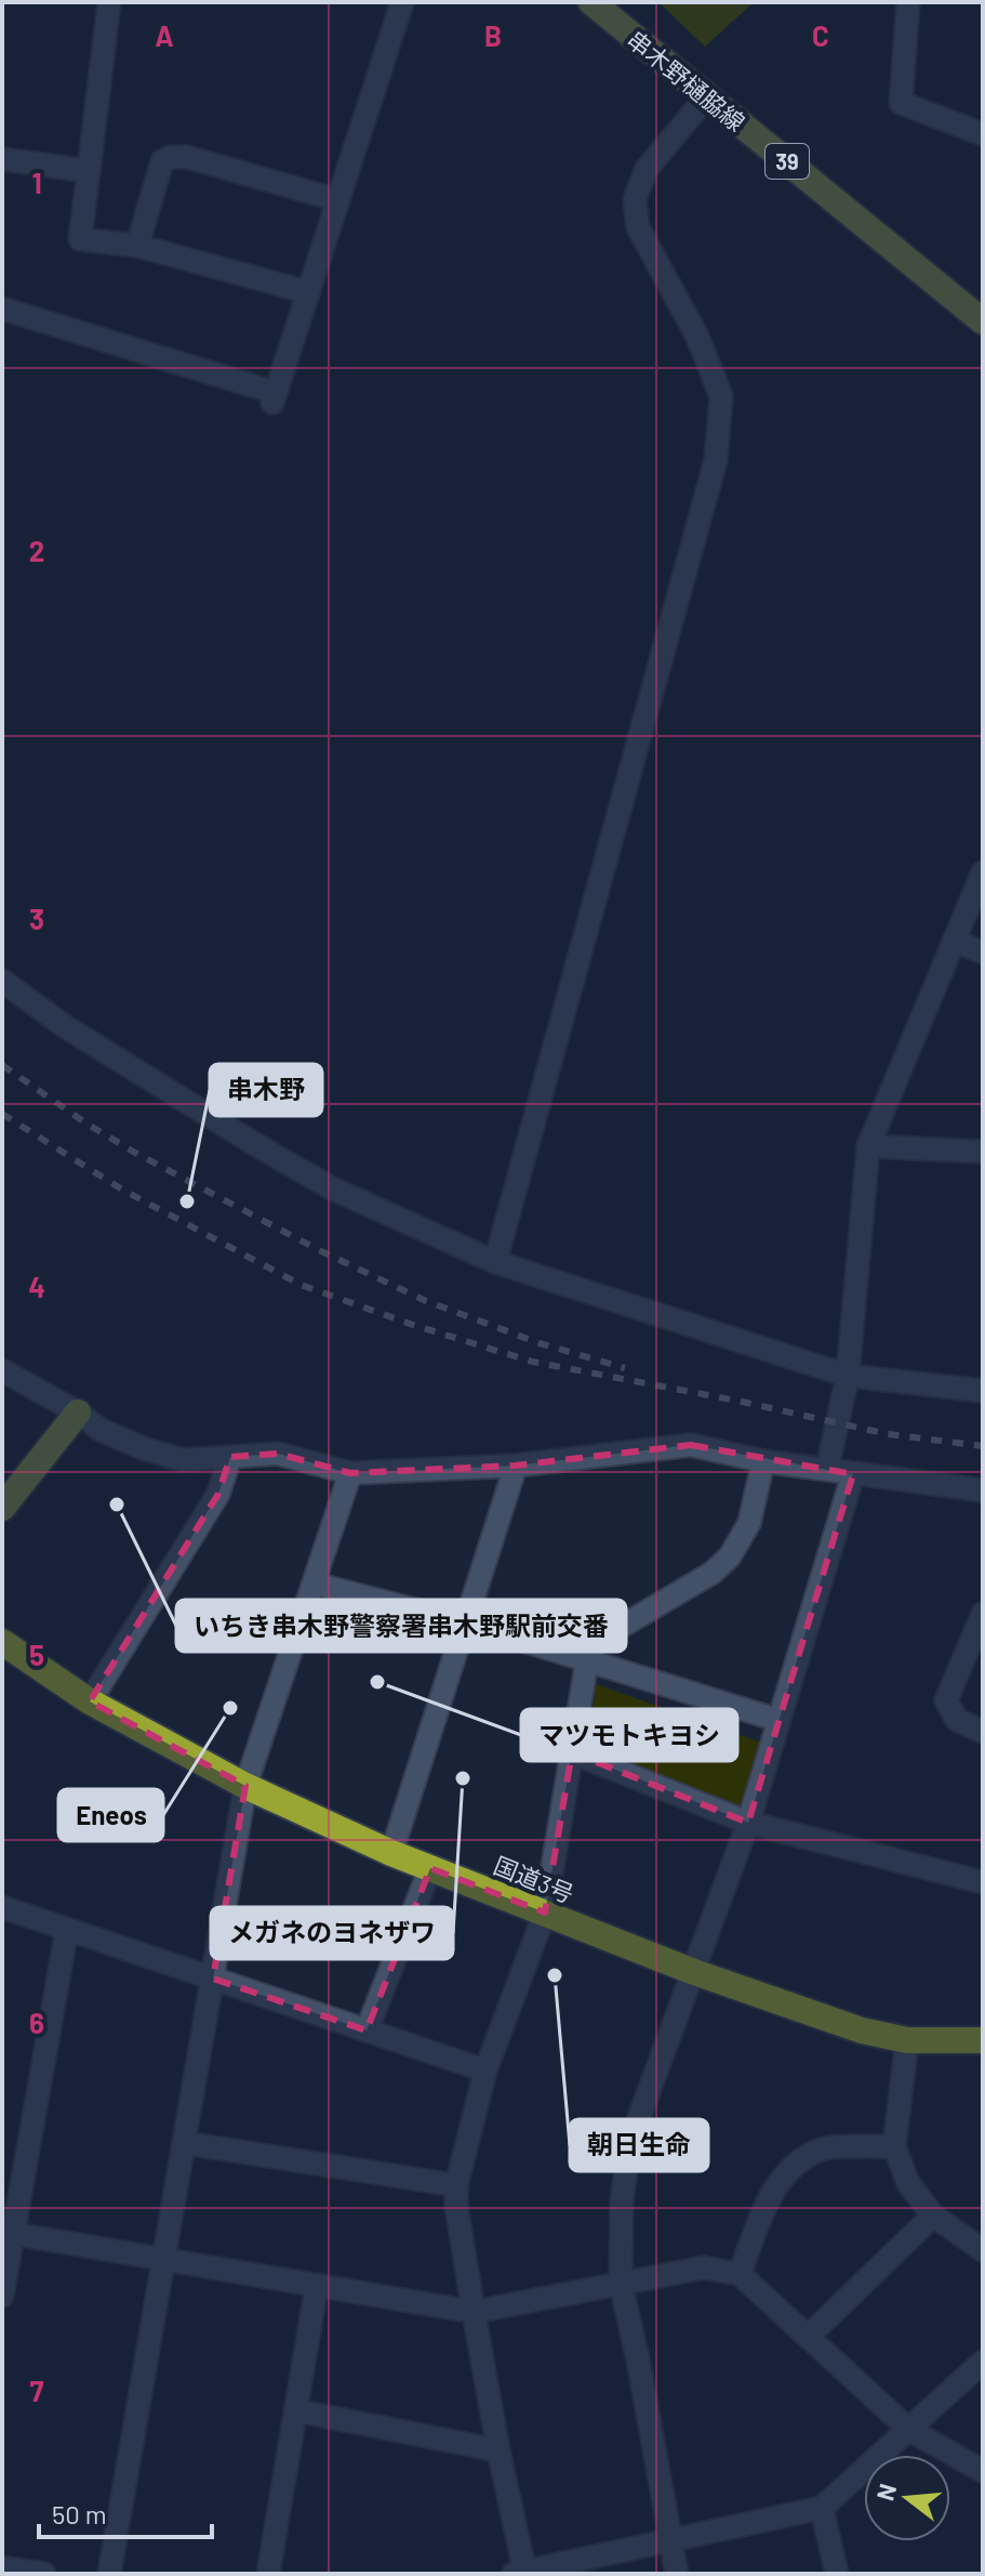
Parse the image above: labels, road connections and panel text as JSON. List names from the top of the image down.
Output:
{
  "streets": {
    "highway": ["国道3号"],
    "main road": ["串木野樋脇線", "39"]
  },
  "places": [
    "串木野",
    "いちき串木野警察署串木野駅前交番",
    "マツモトキヨシ",
    "Eneos",
    "メガネのヨネザワ",
    "朝日生命"
  ],
  "scale_bar": "50 m",
  "north": "left",
  "grid": {
    "columns": ["A", "B", "C"],
    "rows": [
      "1",
      "2",
      "3",
      "4",
      "5",
      "6",
      "7"
    ]
  }
}
